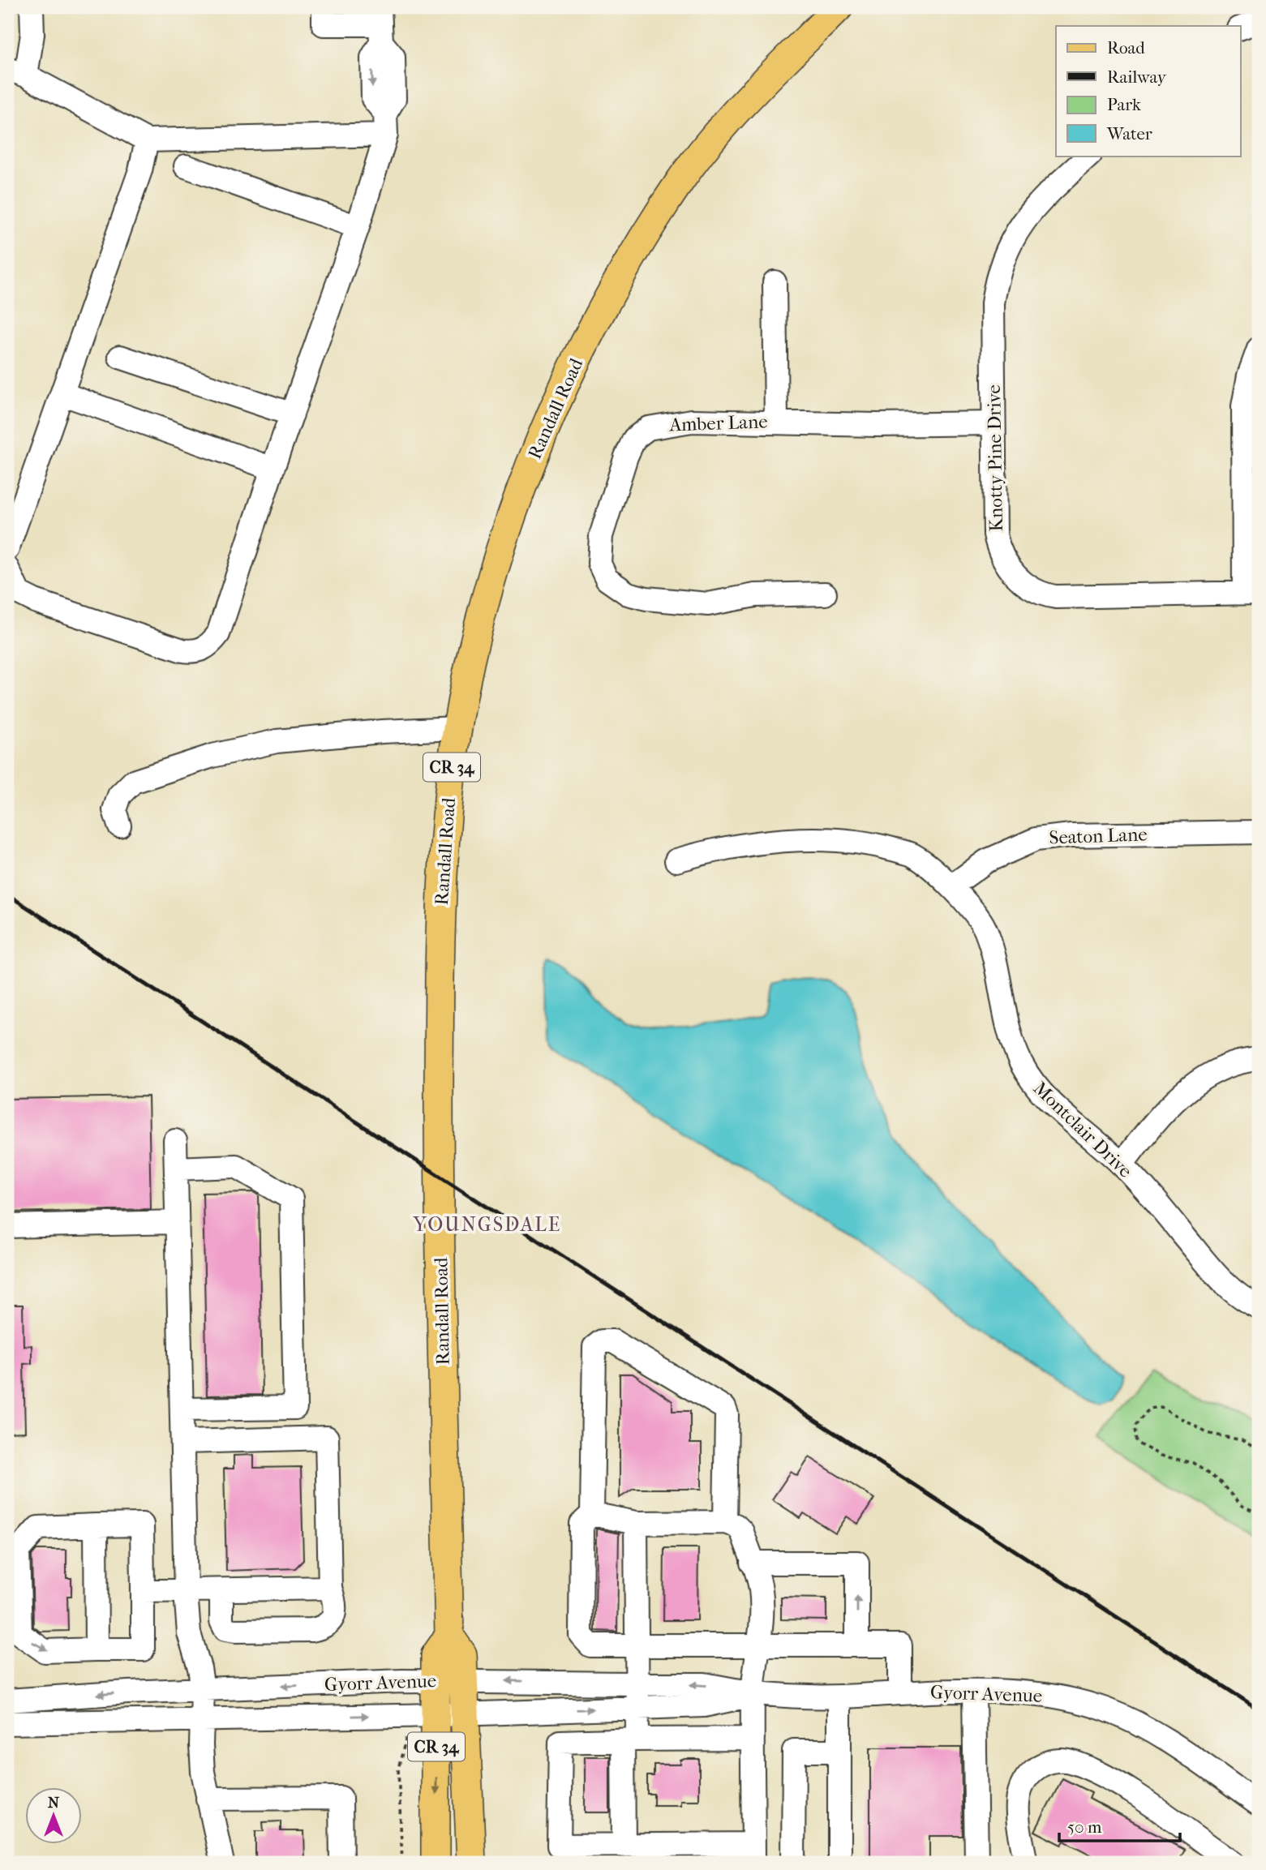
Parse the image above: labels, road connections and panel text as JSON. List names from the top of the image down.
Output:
{
  "streets": {
    "main road": ["Randall Road", "CR 34"],
    "street": [
      "Amber Lane",
      "Knotty Pine Drive",
      "Seaton Lane",
      "Montclair Drive",
      "Gyorr Avenue"
    ]
  },
  "crossings": [
    ["Randall Road", "CR 34"],
    ["Randall Road", "Gyorr Avenue"],
    ["Amber Lane", "Knotty Pine Drive"],
    ["CR 34", "Gyorr Avenue"],
    ["Seaton Lane", "Montclair Drive"]
  ],
  "districts": ["YOUNGSDALE"],
  "legend": [
    "Road",
    "Railway",
    "Park",
    "Water"
  ],
  "scale_bar": "50 m",
  "north": "top"
}
